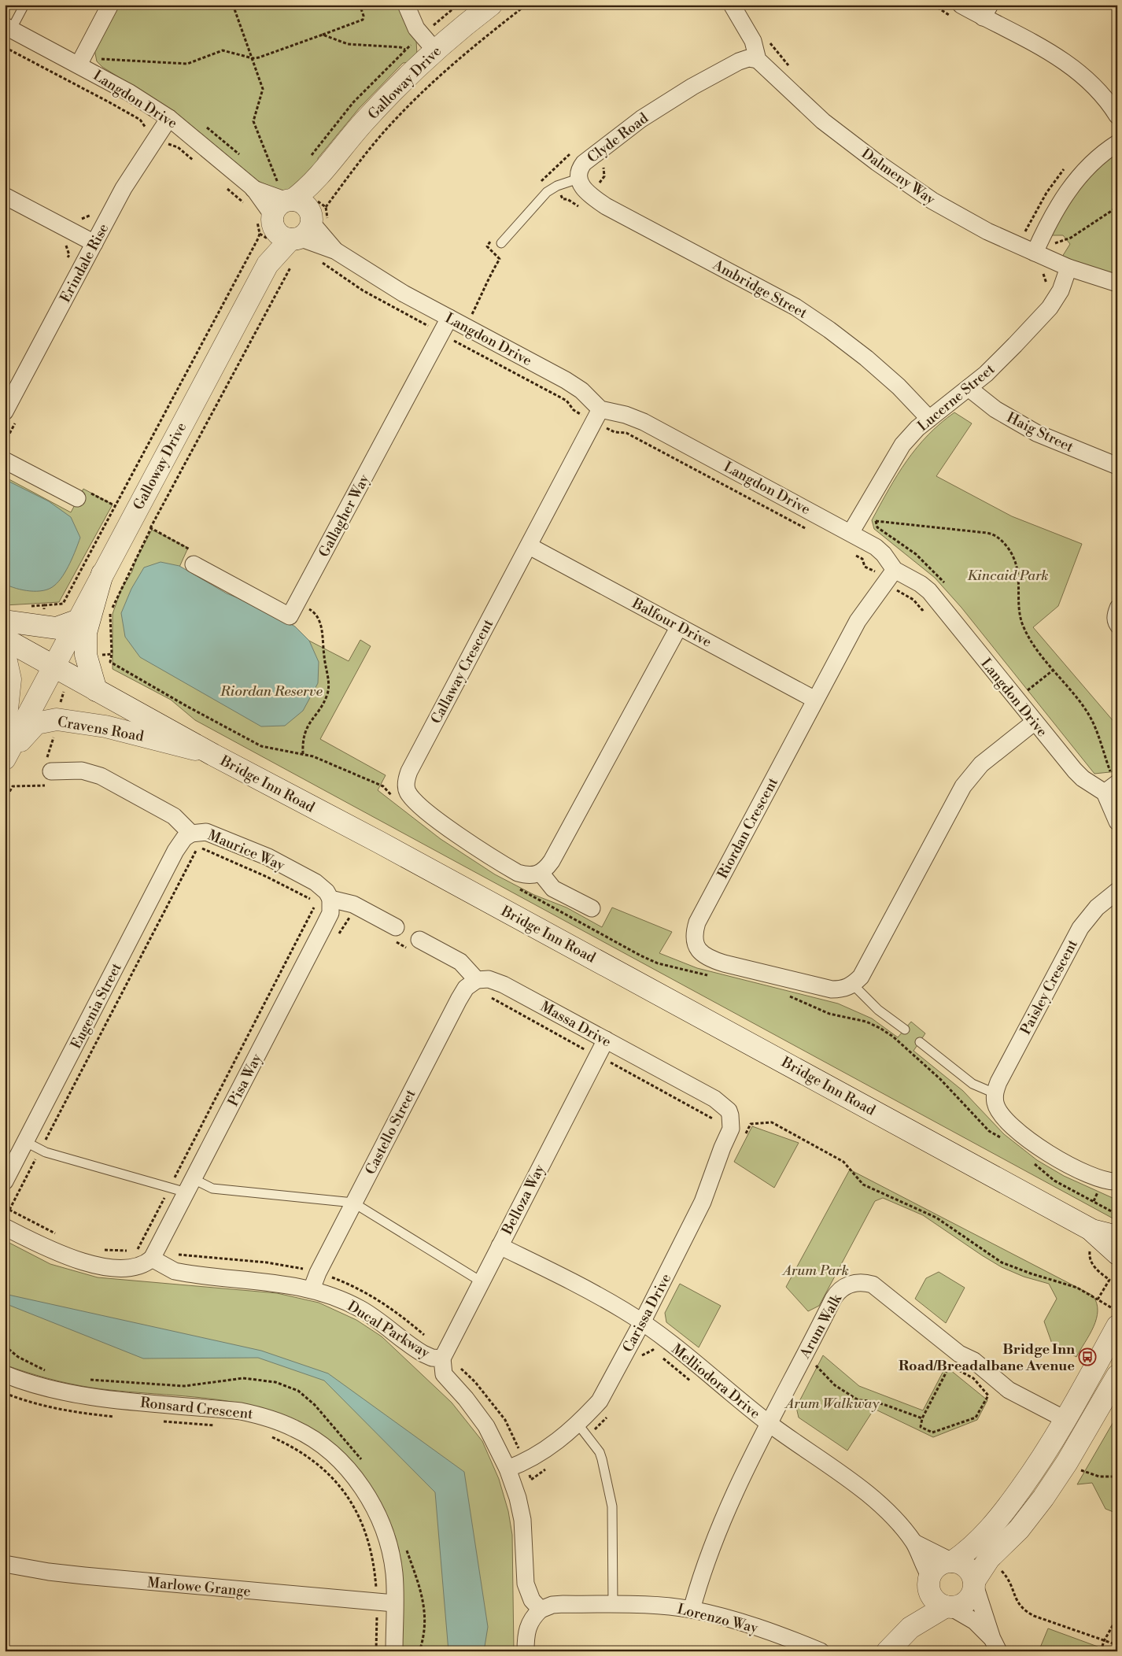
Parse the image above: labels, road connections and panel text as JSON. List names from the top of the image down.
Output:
{
  "streets": {
    "street": [
      "Galloway Drive",
      "Langdon Drive",
      "Clyde Road",
      "Dalmeny Way",
      "Erindale Rise",
      "Ambridge Street",
      "Lucerne Street",
      "Haig Street",
      "Gallagher Way",
      "Balfour Drive",
      "Callaway Crescent",
      "Cravens Road",
      "Bridge Inn Road",
      "Riordan Crescent",
      "Maurice Way",
      "Paisley Crescent",
      "Eugenia Street",
      "Massa Drive",
      "Pisa Way",
      "Castello Street",
      "Belloza Way",
      "Carissa Drive",
      "Arum Walk",
      "Ducal Parkway",
      "Melliodora Drive",
      "Ronsard Crescent",
      "Marlowe Grange",
      "Lorenzo Way"
    ]
  },
  "crossings": [
    ["Galloway Drive", "Langdon Drive"],
    ["Galloway Drive", "Bridge Inn Road"],
    ["Langdon Drive", "Erindale Rise"],
    ["Langdon Drive", "Lucerne Street"],
    ["Langdon Drive", "Gallagher Way"],
    ["Langdon Drive", "Callaway Crescent"],
    ["Langdon Drive", "Riordan Crescent"],
    ["Clyde Road", "Dalmeny Way"],
    ["Clyde Road", "Ambridge Street"],
    ["Dalmeny Way", "Lucerne Street"],
    ["Ambridge Street", "Lucerne Street"],
    ["Lucerne Street", "Haig Street"],
    ["Balfour Drive", "Callaway Crescent"],
    ["Balfour Drive", "Riordan Crescent"],
    ["Cravens Road", "Bridge Inn Road"],
    ["Maurice Way", "Eugenia Street"],
    ["Maurice Way", "Pisa Way"],
    ["Massa Drive", "Castello Street"],
    ["Massa Drive", "Belloza Way"],
    ["Massa Drive", "Carissa Drive"],
    ["Pisa Way", "Ducal Parkway"],
    ["Castello Street", "Ducal Parkway"],
    ["Belloza Way", "Ducal Parkway"],
    ["Belloza Way", "Melliodora Drive"],
    ["Carissa Drive", "Ducal Parkway"],
    ["Carissa Drive", "Melliodora Drive"],
    ["Arum Walk", "Melliodora Drive"],
    ["Arum Walk", "Lorenzo Way"],
    ["Ducal Parkway", "Lorenzo Way"],
    ["Ronsard Crescent", "Marlowe Grange"]
  ],
  "parks": [
    "Kincaid Park",
    "Riordan Reserve",
    "Arum Park",
    "Arum Walkway"
  ],
  "places": {
    "bus stop": ["Bridge Inn Road/Breadalbane Avenue"]
  }
}
